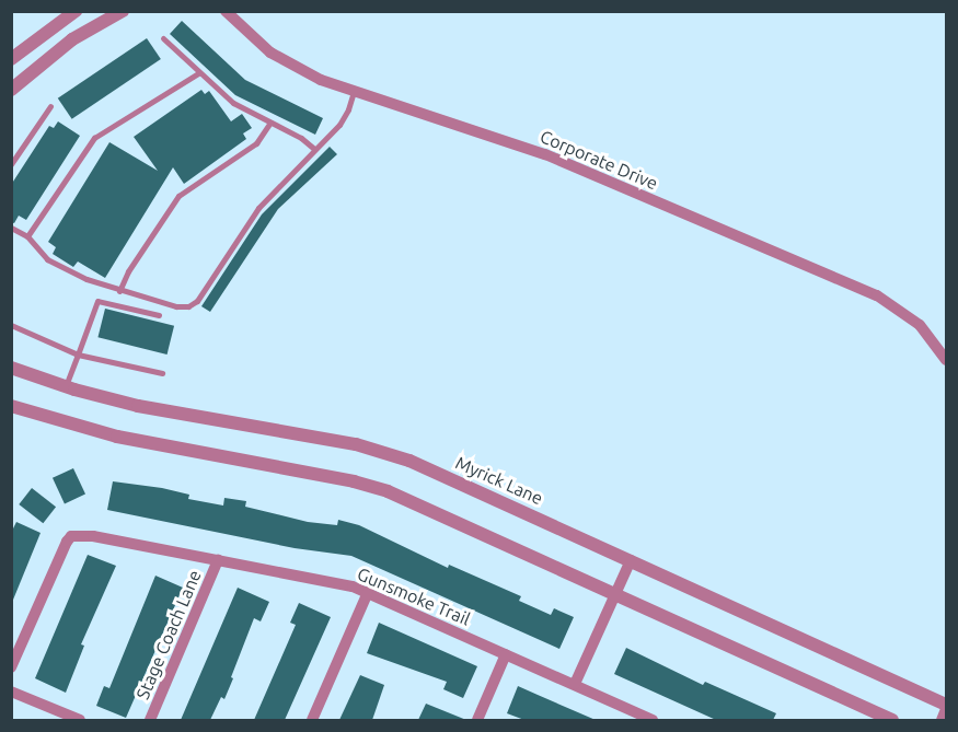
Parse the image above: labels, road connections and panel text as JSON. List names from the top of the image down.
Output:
{
  "streets": {
    "street": [
      "Corporate Drive",
      "Myrick Lane",
      "Gunsmoke Trail",
      "Stage Coach Lane"
    ]
  },
  "crossings": [
    ["Gunsmoke Trail", "Stage Coach Lane"]
  ]
}
